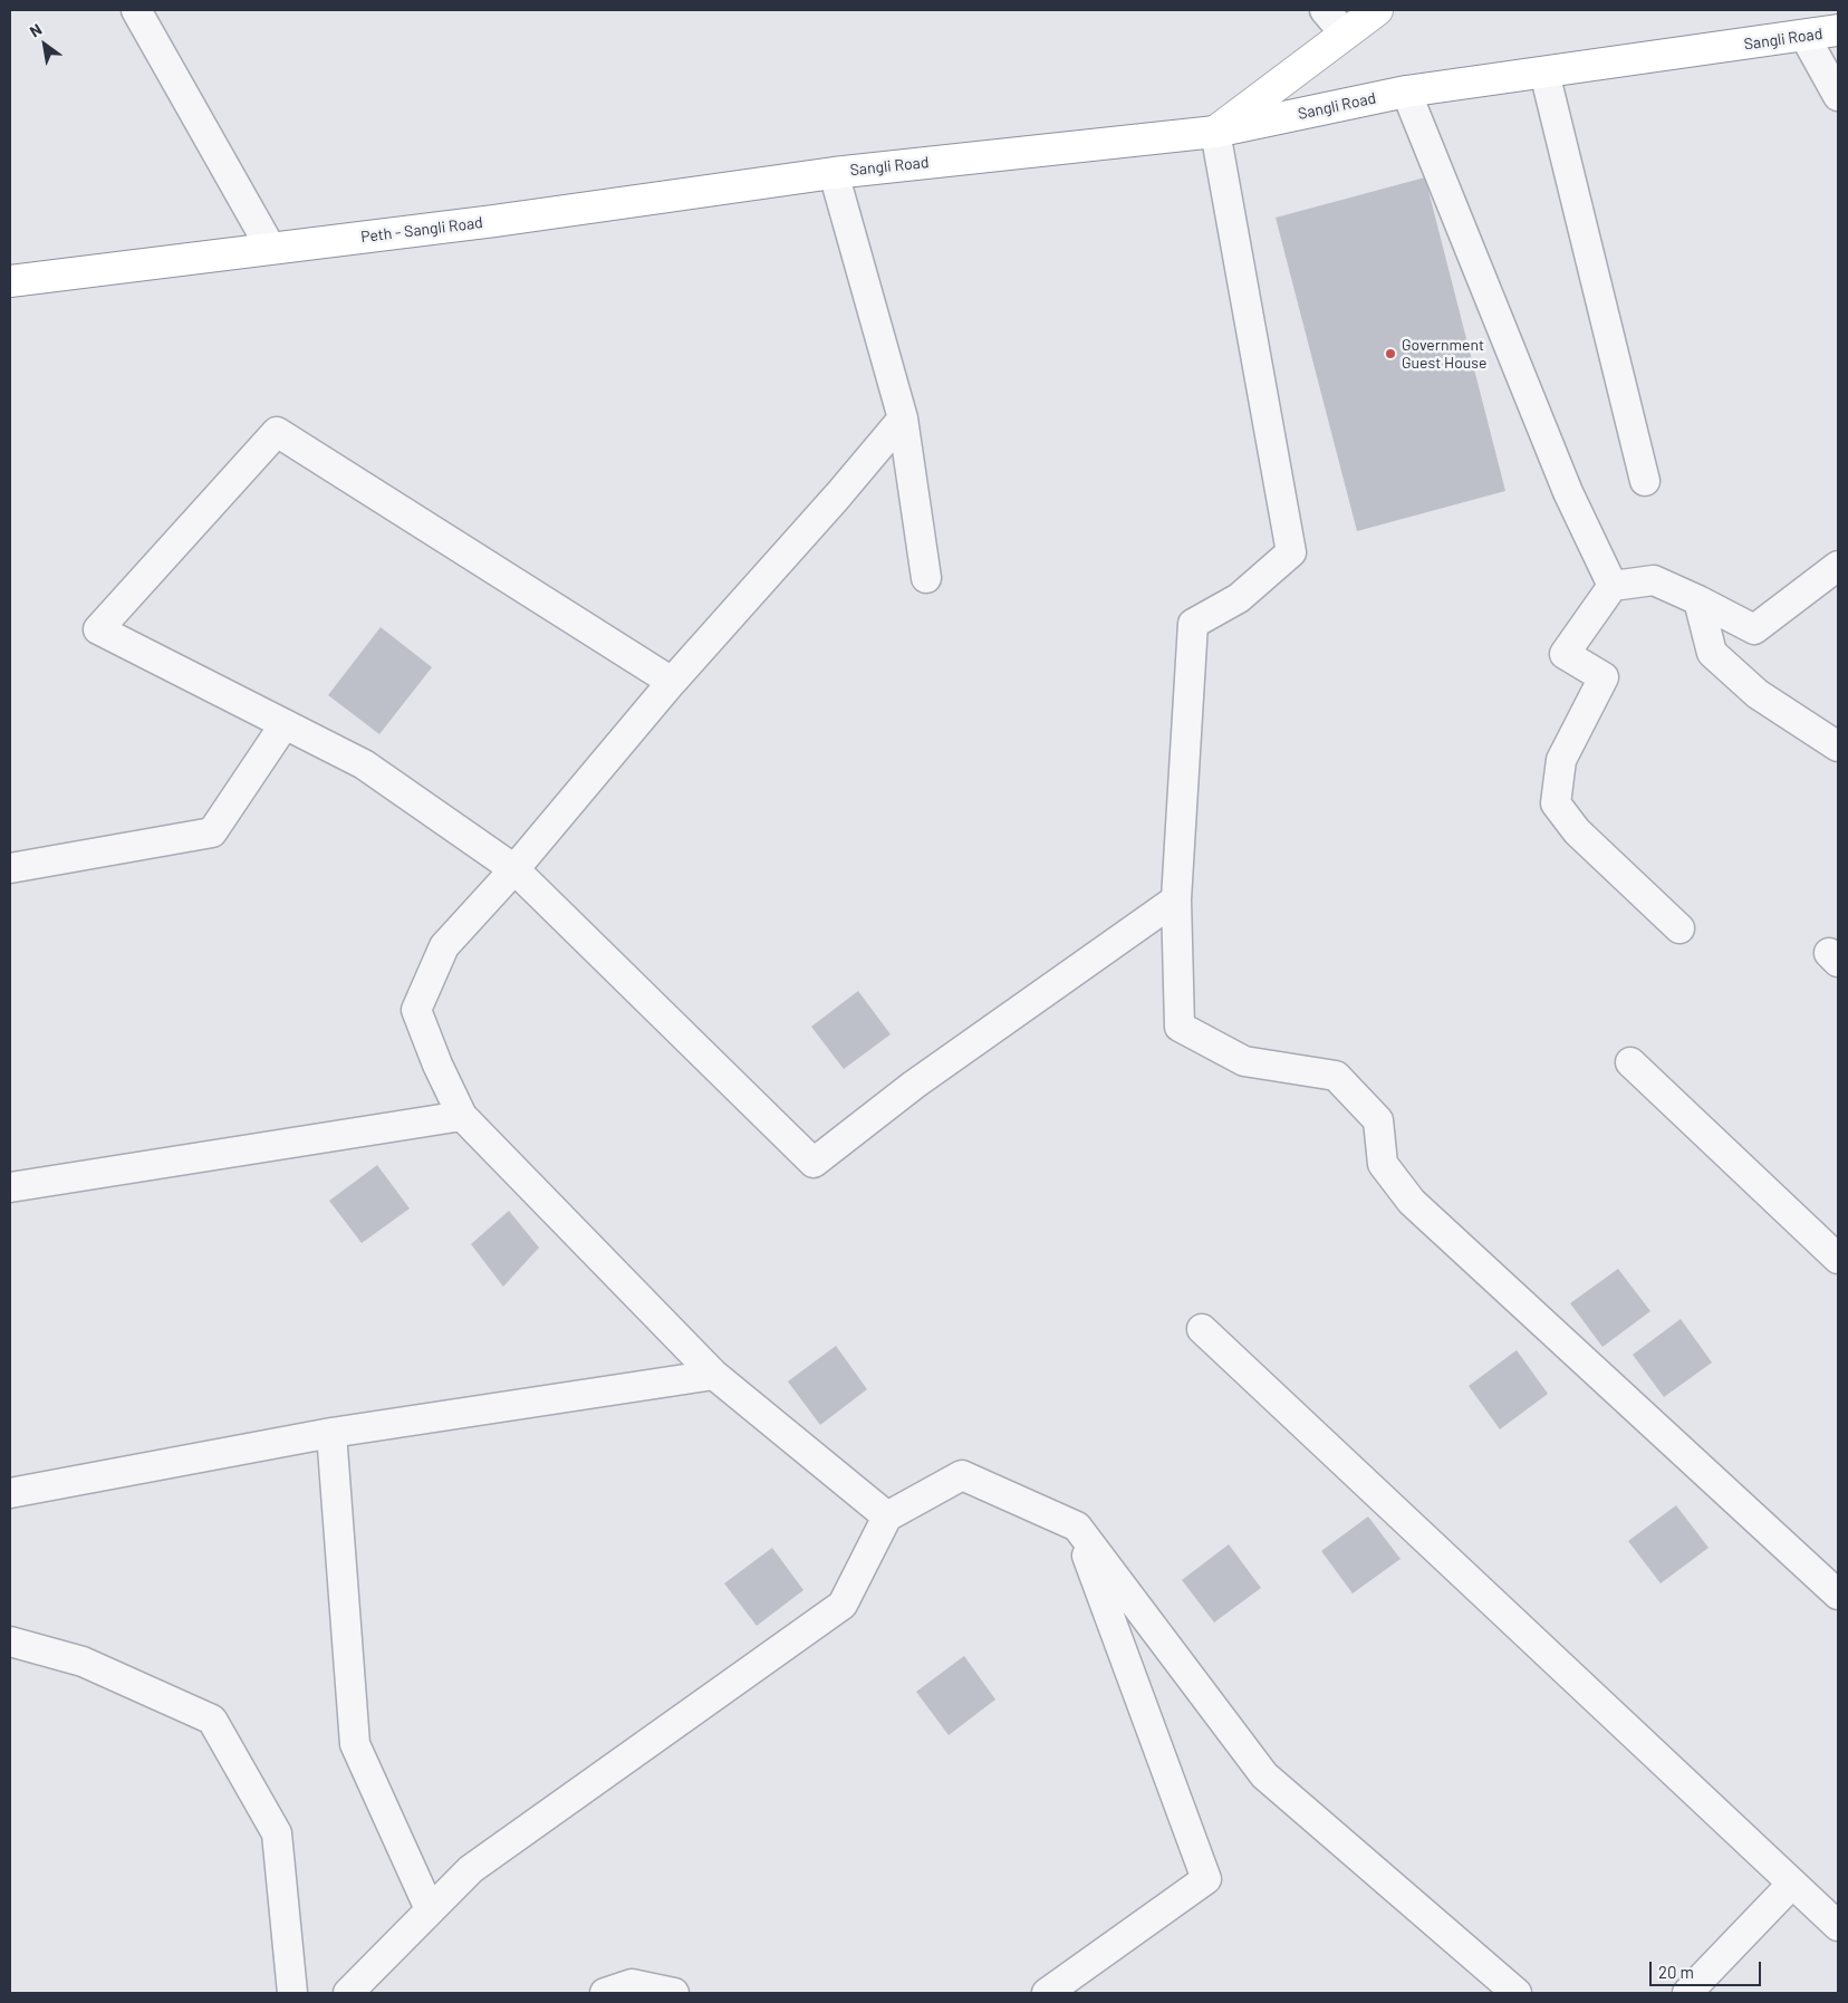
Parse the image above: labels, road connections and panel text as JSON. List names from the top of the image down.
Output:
{
  "streets": {
    "main road": ["Sangli Road", "Peth - Sangli Road"]
  },
  "crossings": [
    ["Sangli Road", "Peth - Sangli Road"]
  ],
  "places": ["Government Guest House"],
  "scale_bar": "20 m",
  "north": "top left"
}
